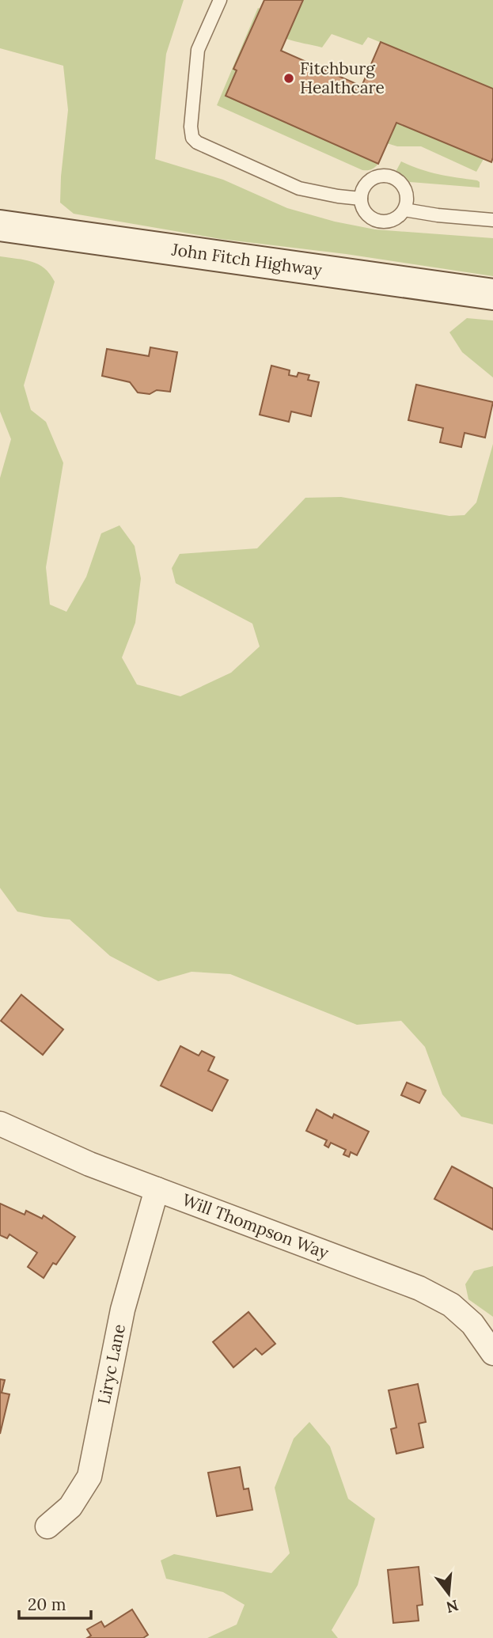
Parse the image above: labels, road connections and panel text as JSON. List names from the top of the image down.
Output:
{
  "streets": {
    "main road": ["John Fitch Highway"],
    "street": ["Will Thompson Way", "Liryc Lane"]
  },
  "crossings": [
    ["Will Thompson Way", "Liryc Lane"]
  ],
  "places": ["Fitchburg Healthcare"],
  "scale_bar": "20 m",
  "north": "bottom"
}
